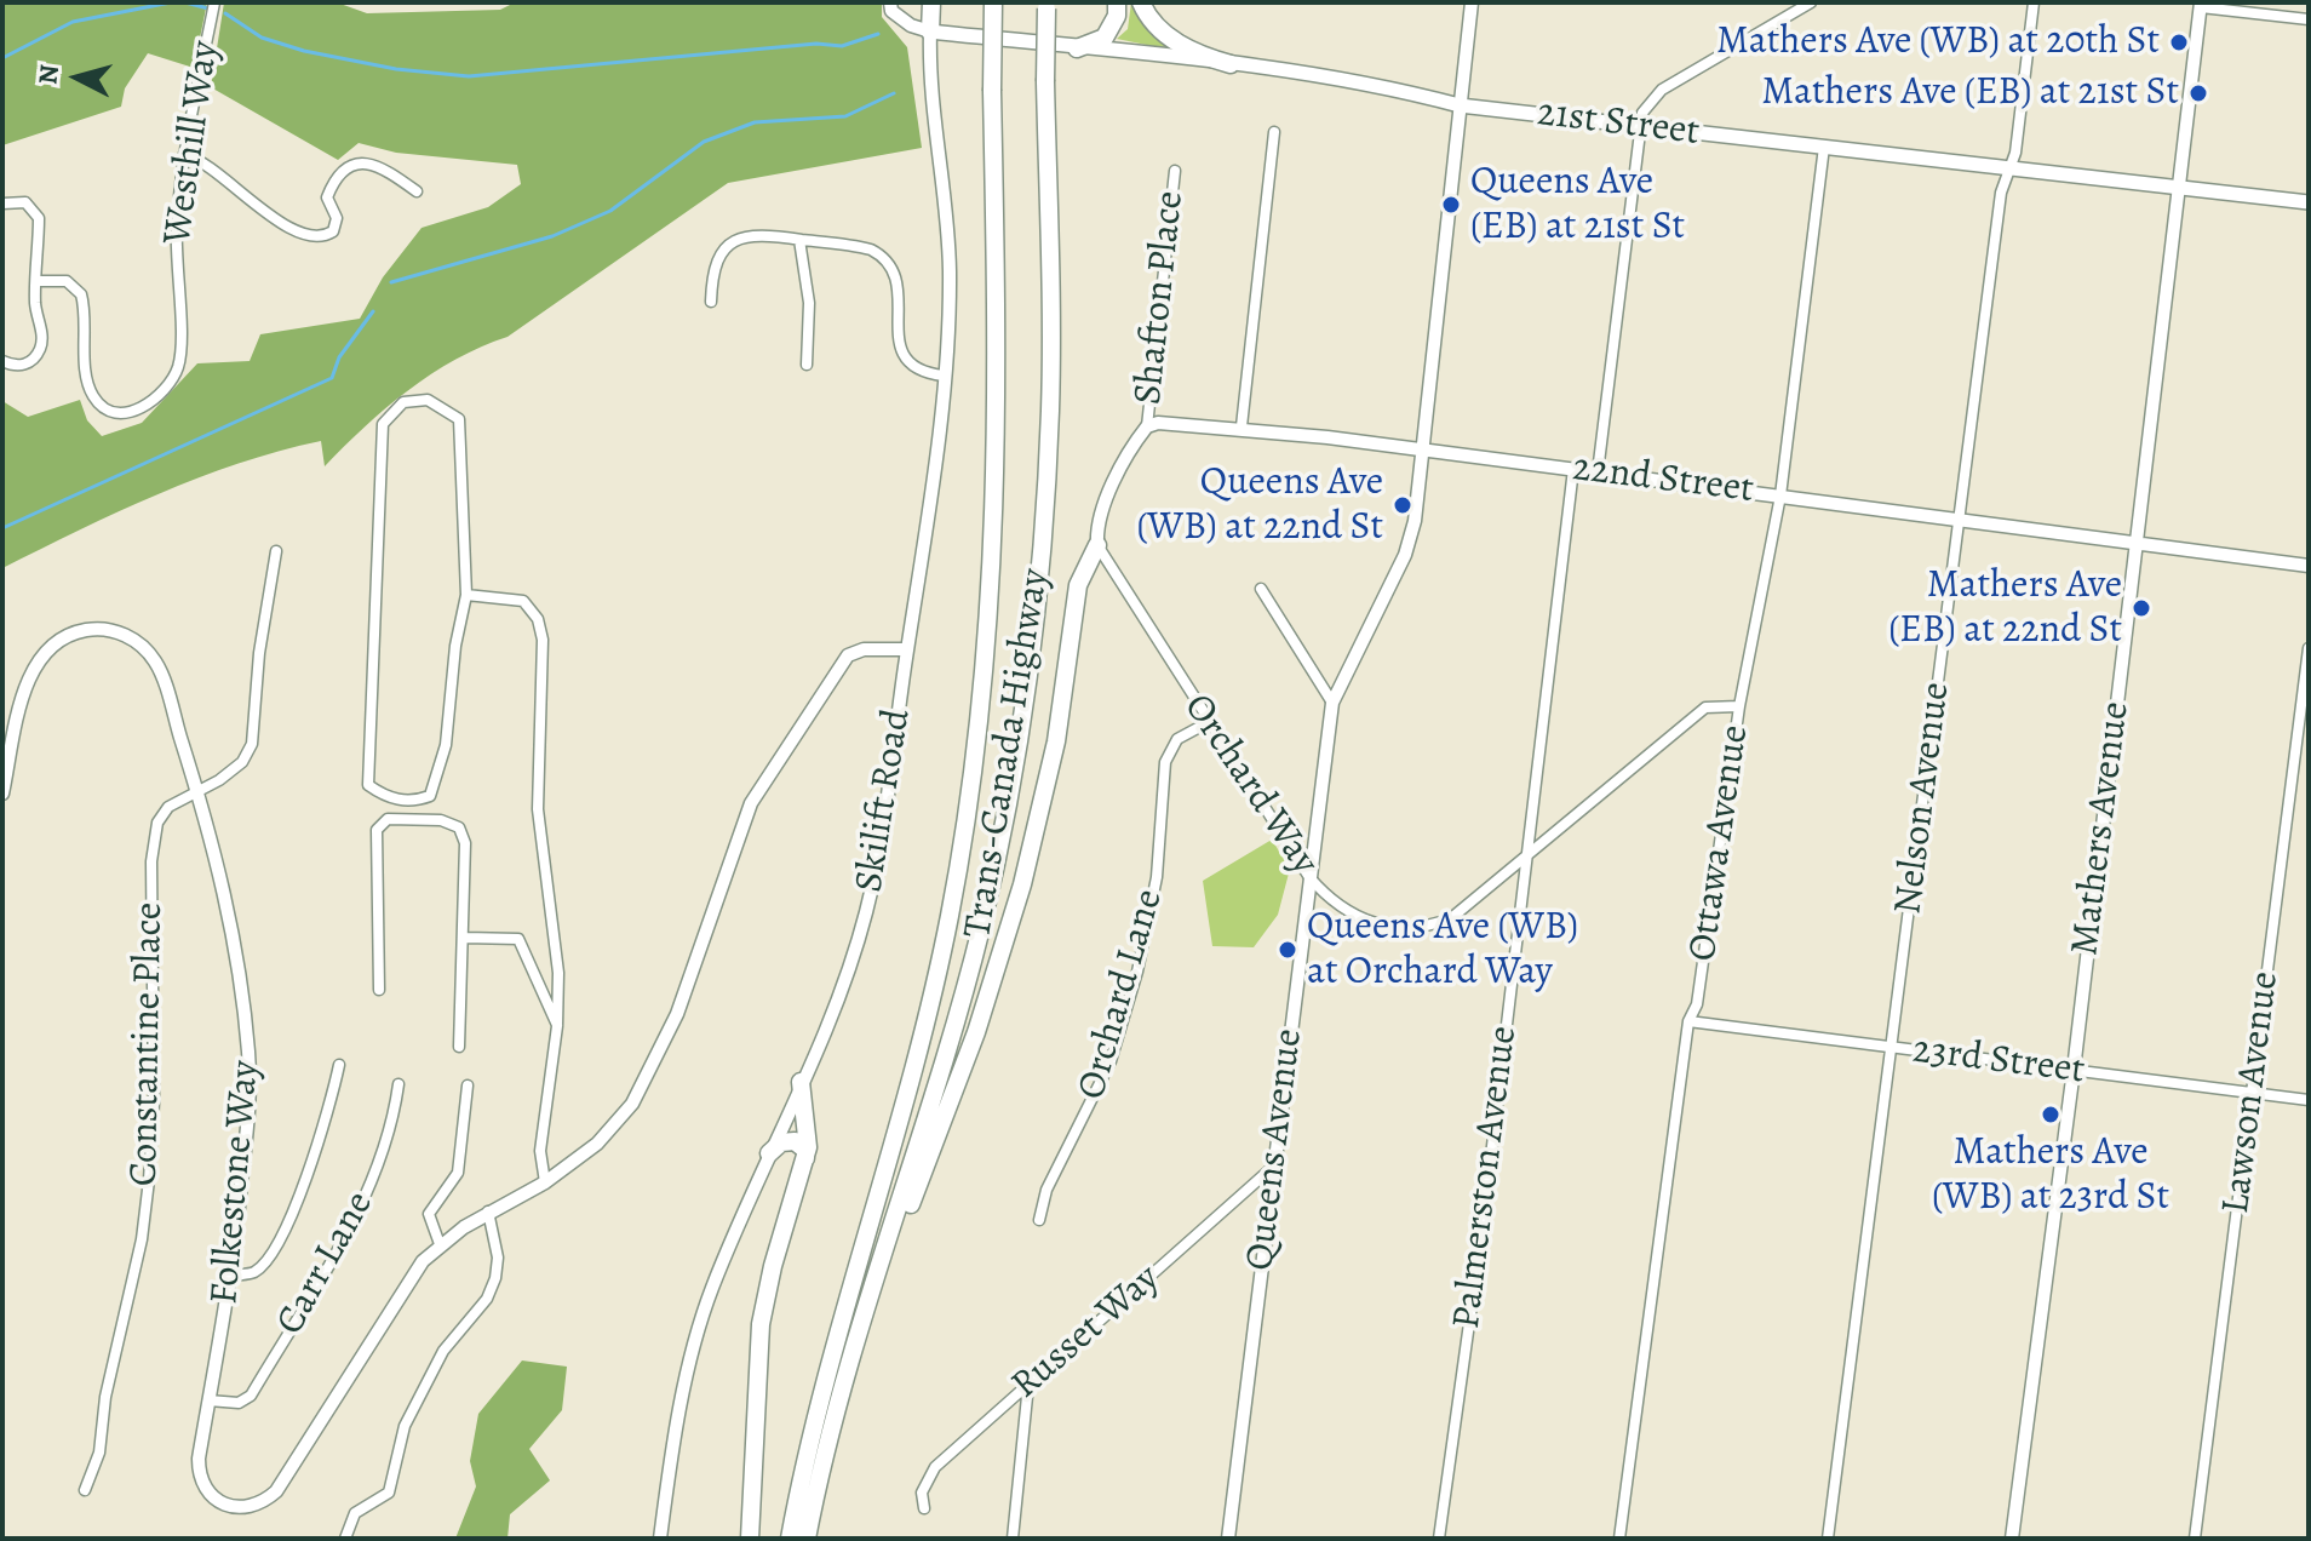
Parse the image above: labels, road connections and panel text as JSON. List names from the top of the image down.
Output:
{
  "streets": {
    "highway": ["Trans-Canada Highway"],
    "main road": ["21st Street"],
    "street": [
      "Westhill Way",
      "Shafton Place",
      "22nd Street",
      "Orchard Way",
      "Nelson Avenue",
      "Skilift Road",
      "Mathers Avenue",
      "Ottawa Avenue",
      "Orchard Lane",
      "Constantine Place",
      "23rd Street",
      "Lawson Avenue",
      "Queens Avenue",
      "Palmerston Avenue",
      "Folkestone Way",
      "Carr Lane",
      "Russet Way"
    ]
  },
  "crossings": [
    ["21st Street", "Nelson Avenue"],
    ["21st Street", "Skilift Road"],
    ["21st Street", "Mathers Avenue"],
    ["21st Street", "Ottawa Avenue"],
    ["21st Street", "Queens Avenue"],
    ["Shafton Place", "22nd Street"],
    ["22nd Street", "Nelson Avenue"],
    ["22nd Street", "Mathers Avenue"],
    ["22nd Street", "Ottawa Avenue"],
    ["22nd Street", "Queens Avenue"],
    ["22nd Street", "Palmerston Avenue"],
    ["Orchard Way", "Ottawa Avenue"],
    ["Orchard Way", "Orchard Lane"],
    ["Orchard Way", "Queens Avenue"],
    ["Orchard Way", "Palmerston Avenue"],
    ["Nelson Avenue", "23rd Street"],
    ["Skilift Road", "Folkestone Way"],
    ["Mathers Avenue", "23rd Street"],
    ["Ottawa Avenue", "23rd Street"],
    ["Constantine Place", "Folkestone Way"],
    ["23rd Street", "Lawson Avenue"],
    ["Queens Avenue", "Russet Way"],
    ["Folkestone Way", "Carr Lane"]
  ],
  "places": [
    "Mathers Ave (WB) at 20th St",
    "Mathers Ave (EB) at 21st St",
    "Queens Ave (EB) at 21st St",
    "Queens Ave (WB) at 22nd St",
    "Mathers Ave (EB) at 22nd St",
    "Queens Ave (WB) at Orchard Way",
    "Mathers Ave (WB) at 23rd St"
  ],
  "north": "left"
}
